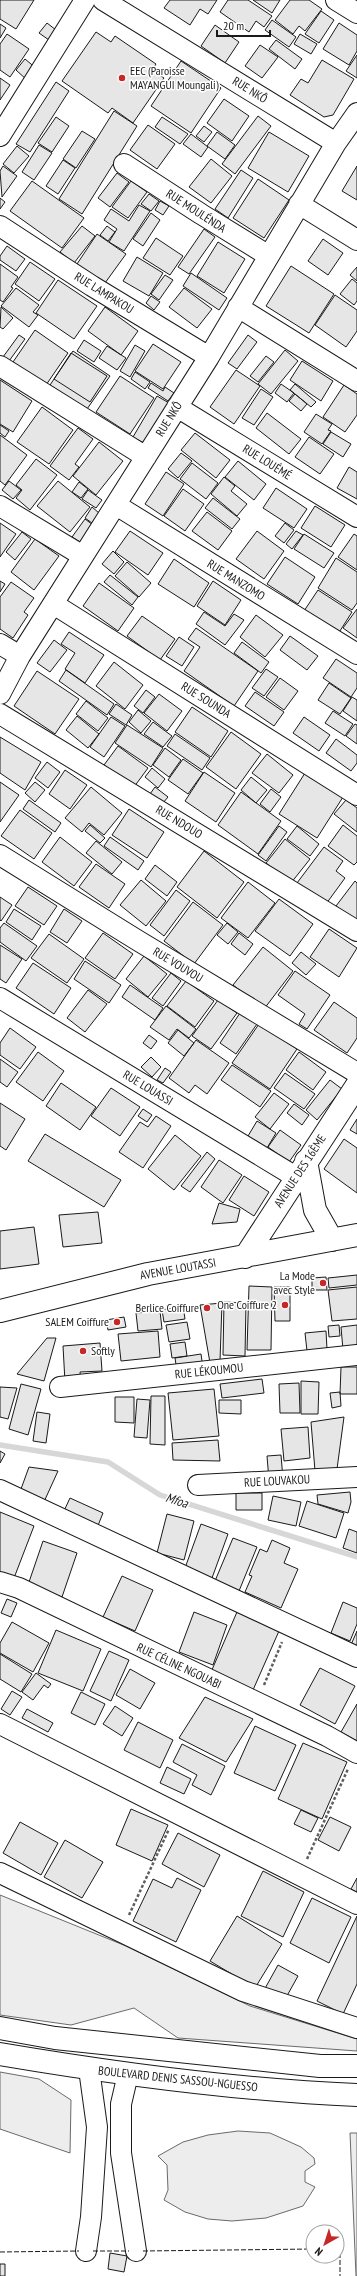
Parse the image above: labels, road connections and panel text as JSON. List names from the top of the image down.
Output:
{
  "streets": {
    "main road": ["AVENUE DES 16ÈME", "AVENUE LOUTASSI", "BOULEVARD DENIS SASSOU-NGUESSO"],
    "street": [
      "RUE NKÔ",
      "RUE MOULÉNDA",
      "RUE LAMPAKOU",
      "RUE LOUÉMÉ",
      "RUE MANZOMO",
      "RUE SOUNDA",
      "RUE NDOUO",
      "RUE VOUVOU",
      "RUE LOUASSI",
      "RUE LÉKOUMOU",
      "RUE LOUVAKOU",
      "RUE CÉLINE NGOUABI"
    ]
  },
  "crossings": [
    ["RUE NKÔ", "RUE MOULÉNDA"],
    ["RUE NKÔ", "RUE LAMPAKOU"],
    ["RUE NKÔ", "RUE LOUÉMÉ"],
    ["RUE NKÔ", "RUE MANZOMO"],
    ["RUE NKÔ", "RUE SOUNDA"],
    ["RUE LOUASSI", "AVENUE DES 16ÈME"],
    ["AVENUE DES 16ÈME", "AVENUE LOUTASSI"]
  ],
  "water": ["Mfoa"],
  "places": [
    "EEC (Paroisse MAYANGUI Moungali)",
    "La Mode avec Style",
    "One Coiffure 2",
    "Berlice Coiffure",
    "SALEM Coiffure",
    "Softly"
  ],
  "scale_bar": "20 m",
  "north": "bottom left"
}
